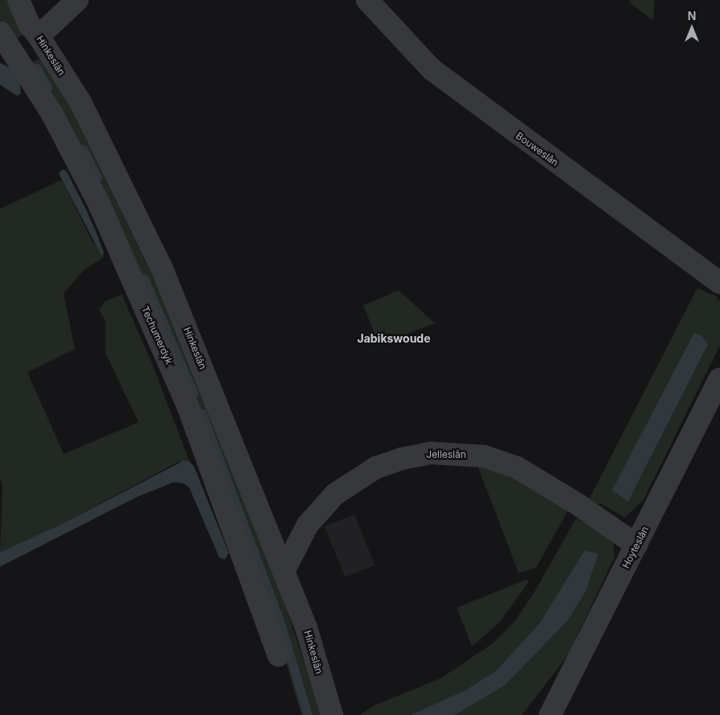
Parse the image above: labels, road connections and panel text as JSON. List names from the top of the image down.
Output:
{
  "streets": {
    "street": [
      "Hinkeslân",
      "Bouweslân",
      "Techumerdyk",
      "Jelleslân",
      "Hoyteslân"
    ]
  },
  "crossings": [
    ["Hinkeslân", "Jelleslân"],
    ["Jelleslân", "Hoyteslân"]
  ],
  "districts": ["Jabikswoude"],
  "north": "top"
}
